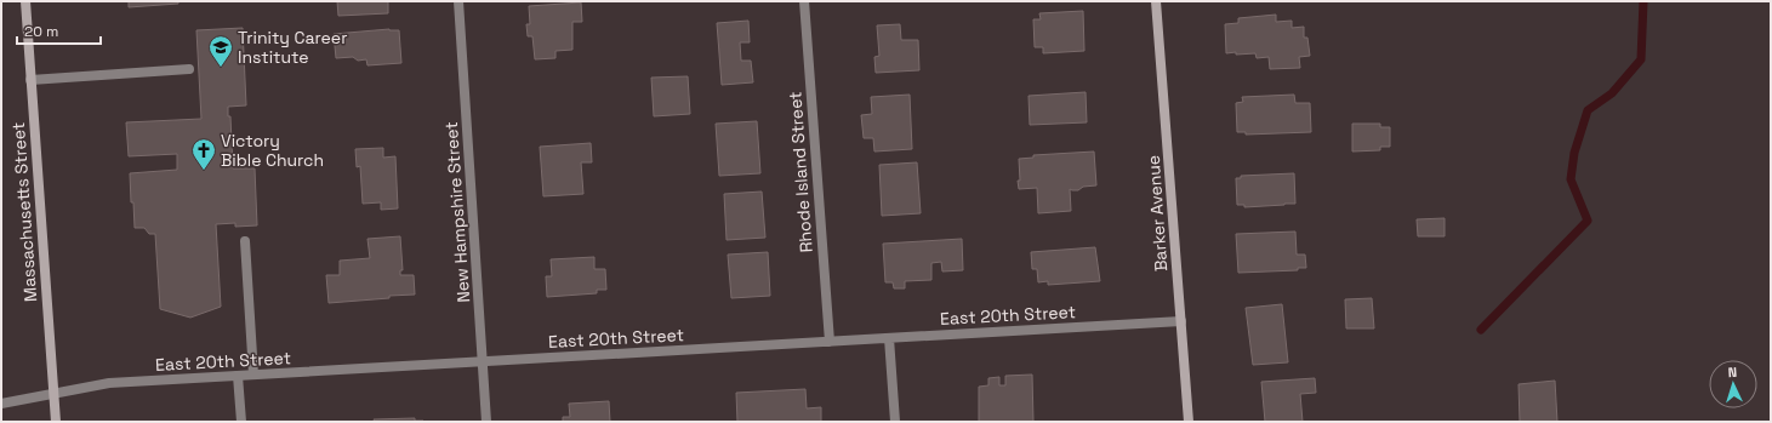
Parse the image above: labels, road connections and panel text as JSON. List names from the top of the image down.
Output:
{
  "streets": {
    "main road": ["Massachusetts Street", "Barker Avenue"],
    "street": ["Rhode Island Street", "New Hampshire Street", "East 20th Street"]
  },
  "crossings": [
    ["Rhode Island Street", "East 20th Street"],
    ["Massachusetts Street", "East 20th Street"],
    ["New Hampshire Street", "East 20th Street"],
    ["Barker Avenue", "East 20th Street"]
  ],
  "places": {
    "school or university": ["Trinity Career Institute"],
    "church": ["Victory Bible Church"]
  },
  "scale_bar": "20 m",
  "north": "top"
}
